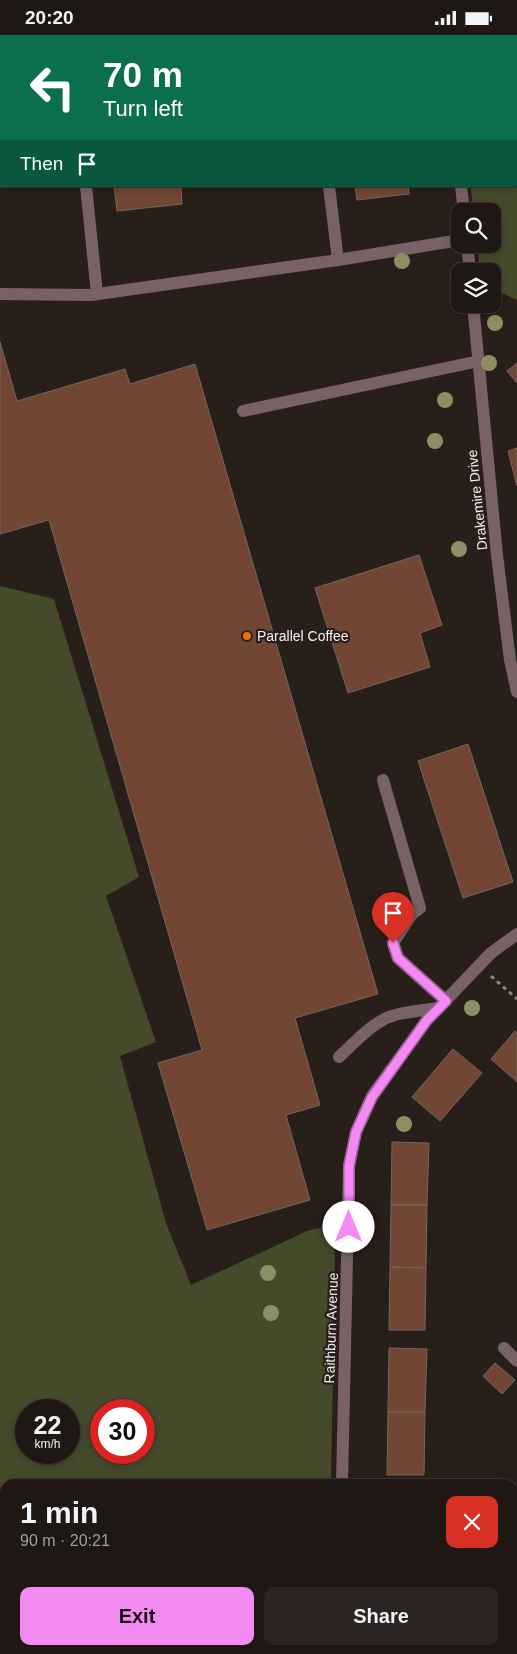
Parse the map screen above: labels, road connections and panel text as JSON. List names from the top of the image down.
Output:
{
  "streets": {
    "street": ["Drakemire Drive", "Raithburn Avenue"]
  },
  "places": ["Parallel Coffee"],
  "page": {
    "status": "20:20",
    "turn": ["70 m", "Turn left"],
    "then": "Then",
    "speed": "22 km/h",
    "limit": "30",
    "heading": ["1 min", "90 m · 20:21"],
    "buttons": ["Exit", "Share"]
  }
}
